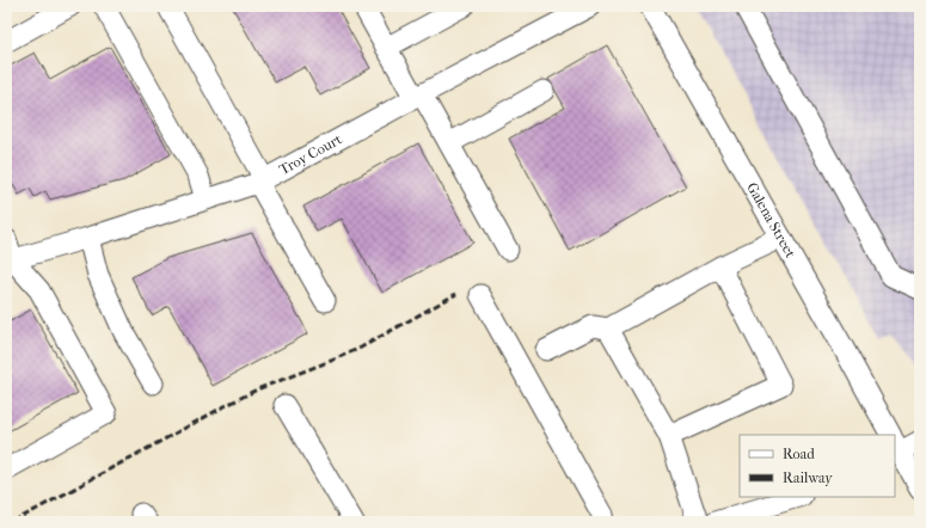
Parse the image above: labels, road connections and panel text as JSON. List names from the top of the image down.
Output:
{
  "streets": {
    "street": ["Troy Court", "Galena Street"]
  },
  "legend": ["Road", "Railway"]
}
